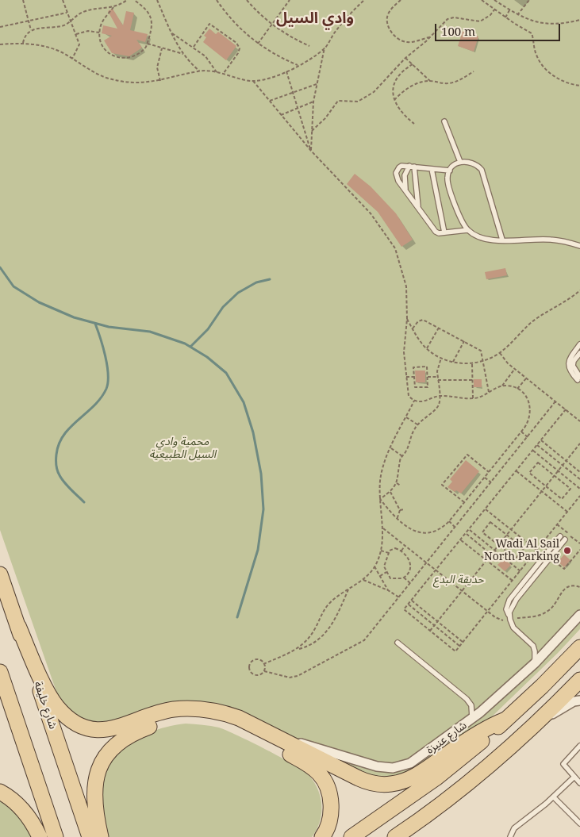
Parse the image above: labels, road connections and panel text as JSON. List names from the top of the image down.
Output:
{
  "streets": {
    "main road": ["شارع خليفة", "شارع عنيزة"]
  },
  "districts": ["وادي السيل"],
  "parks": ["محمية وادي السيل الطبيعية", "حديقة البدع"],
  "places": ["Wadi Al Sail North Parking"],
  "scale_bar": "100 m"
}
